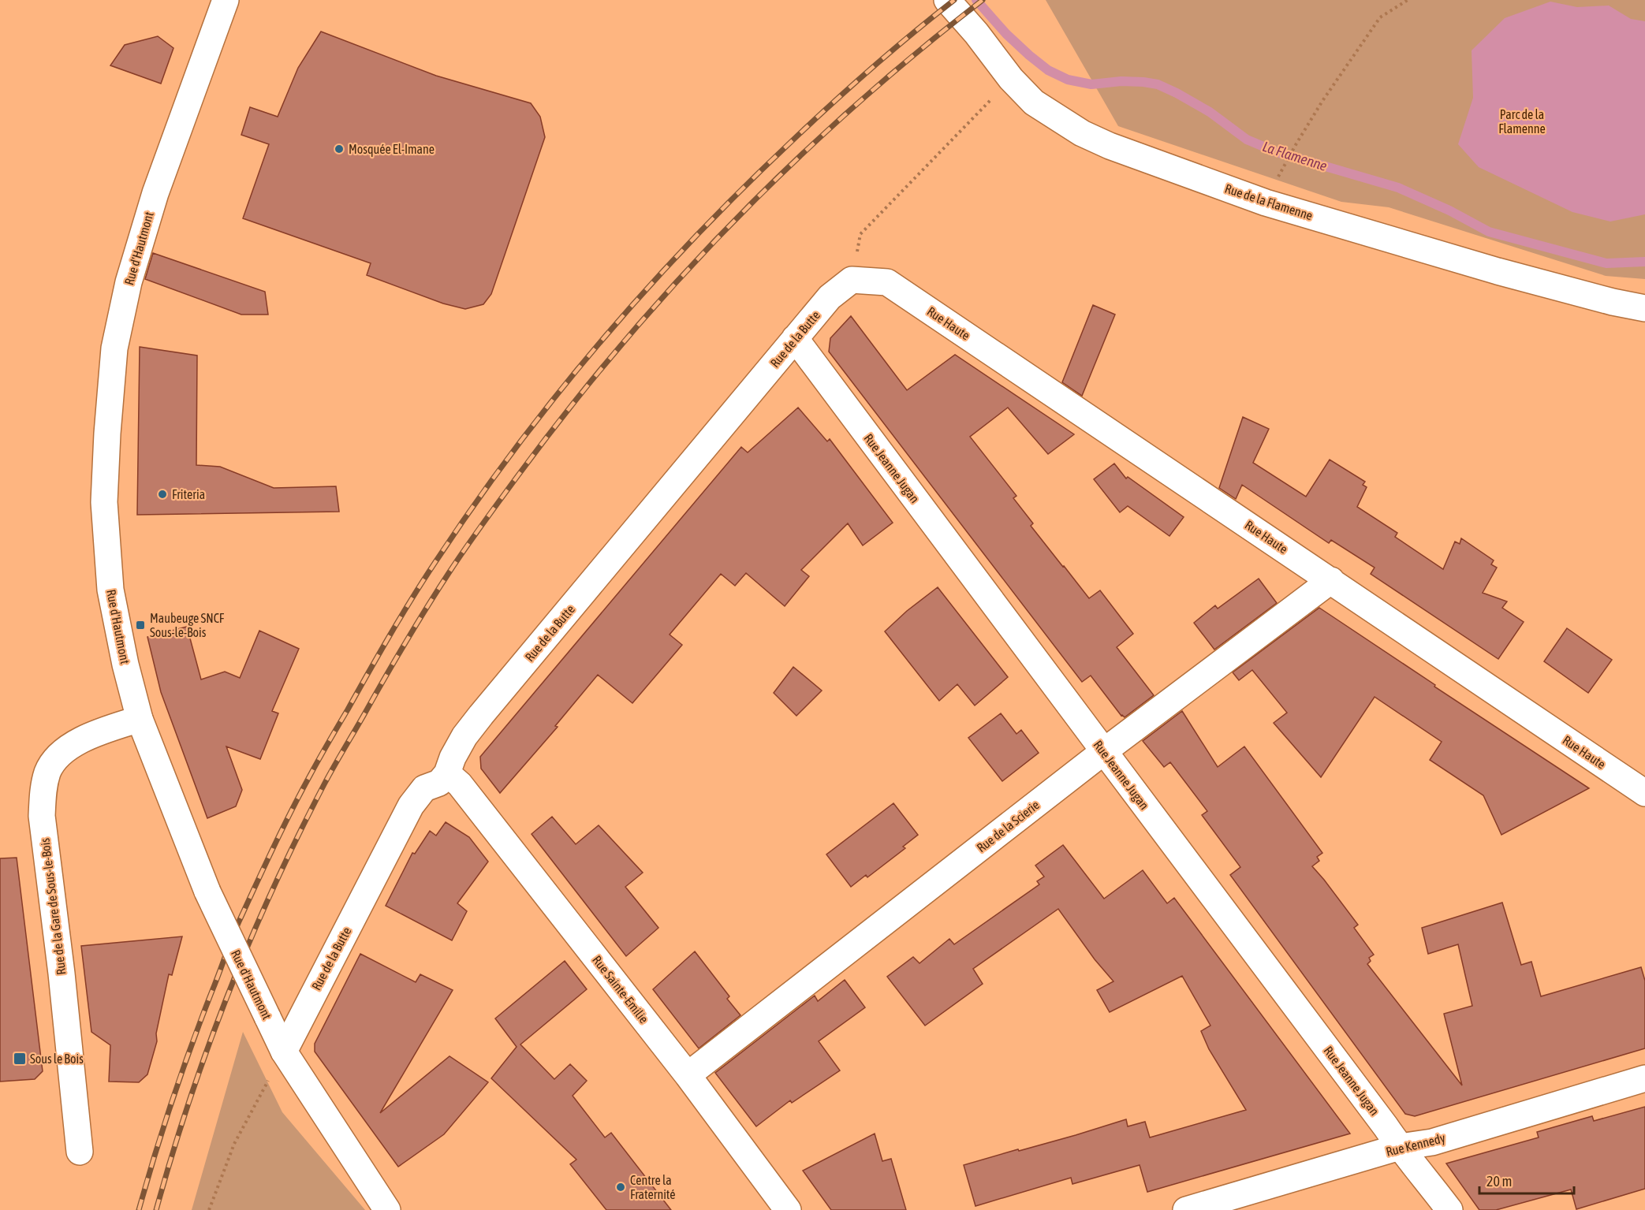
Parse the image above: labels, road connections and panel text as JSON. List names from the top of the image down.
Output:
{
  "streets": {
    "street": [
      "Rue de la Flamenne",
      "Rue d'Hautmont",
      "Rue Haute",
      "Rue de la Butte",
      "Rue Jeanne Jugan",
      "Rue de la Scierie",
      "Rue de la Gare de Sous-le-Bois",
      "Rue Sainte-Emilie",
      "Rue Kennedy"
    ]
  },
  "crossings": [
    ["Rue d'Hautmont", "Rue de la Butte"],
    ["Rue d'Hautmont", "Rue de la Gare de Sous-le-Bois"],
    ["Rue Haute", "Rue de la Butte"],
    ["Rue Haute", "Rue de la Scierie"],
    ["Rue de la Butte", "Rue Jeanne Jugan"],
    ["Rue de la Butte", "Rue Sainte-Emilie"],
    ["Rue Jeanne Jugan", "Rue de la Scierie"],
    ["Rue Jeanne Jugan", "Rue Kennedy"],
    ["Rue de la Scierie", "Rue Sainte-Emilie"]
  ],
  "water": ["La Flamenne"],
  "parks": ["Parc de la Flamenne"],
  "places": {
    "other": ["Mosquée El-Imane", "Friteria", "Centre la Fraternité"],
    "transit": ["Maubeuge SNCF Sous-le-Bois", "Sous le Bois"]
  },
  "scale_bar": "20 m"
}
